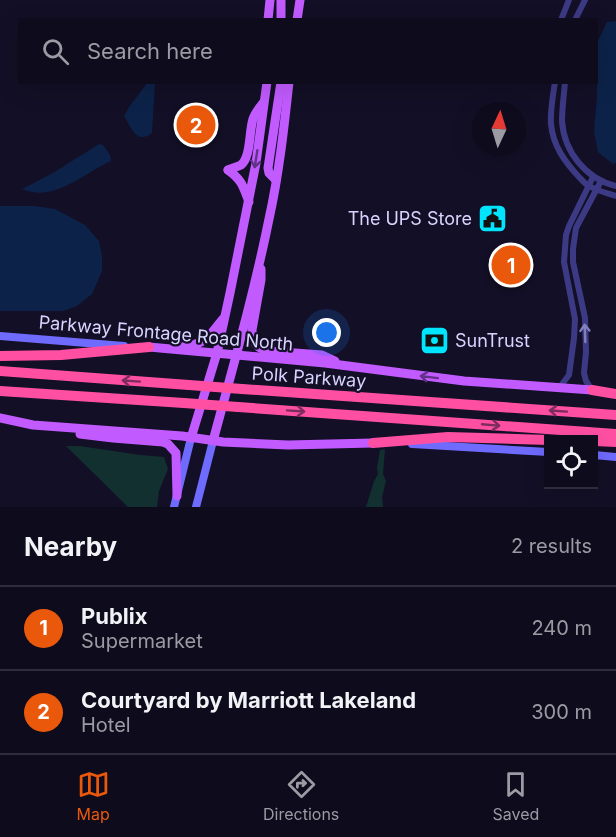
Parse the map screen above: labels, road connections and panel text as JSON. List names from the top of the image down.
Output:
{
  "streets": {
    "highway": ["Polk Parkway"],
    "main road": ["Parkway Frontage Road North"]
  },
  "places": {
    "public building": ["The UPS Store"],
    "bank": ["SunTrust"]
  },
  "north": "top",
  "page": {
    "search": "Search here",
    "pins": ["2", "1"],
    "heading": ["Nearby", "2 results"],
    "list": [
      {
        "mark": "1",
        "name": "Publix",
        "note": "Supermarket",
        "value": "240 m"
      },
      {
        "mark": "2",
        "name": "Courtyard by Marriott Lakeland",
        "note": "Hotel",
        "value": "300 m"
      }
    ],
    "nav": ["Map", "Directions", "Saved"]
  }
}
